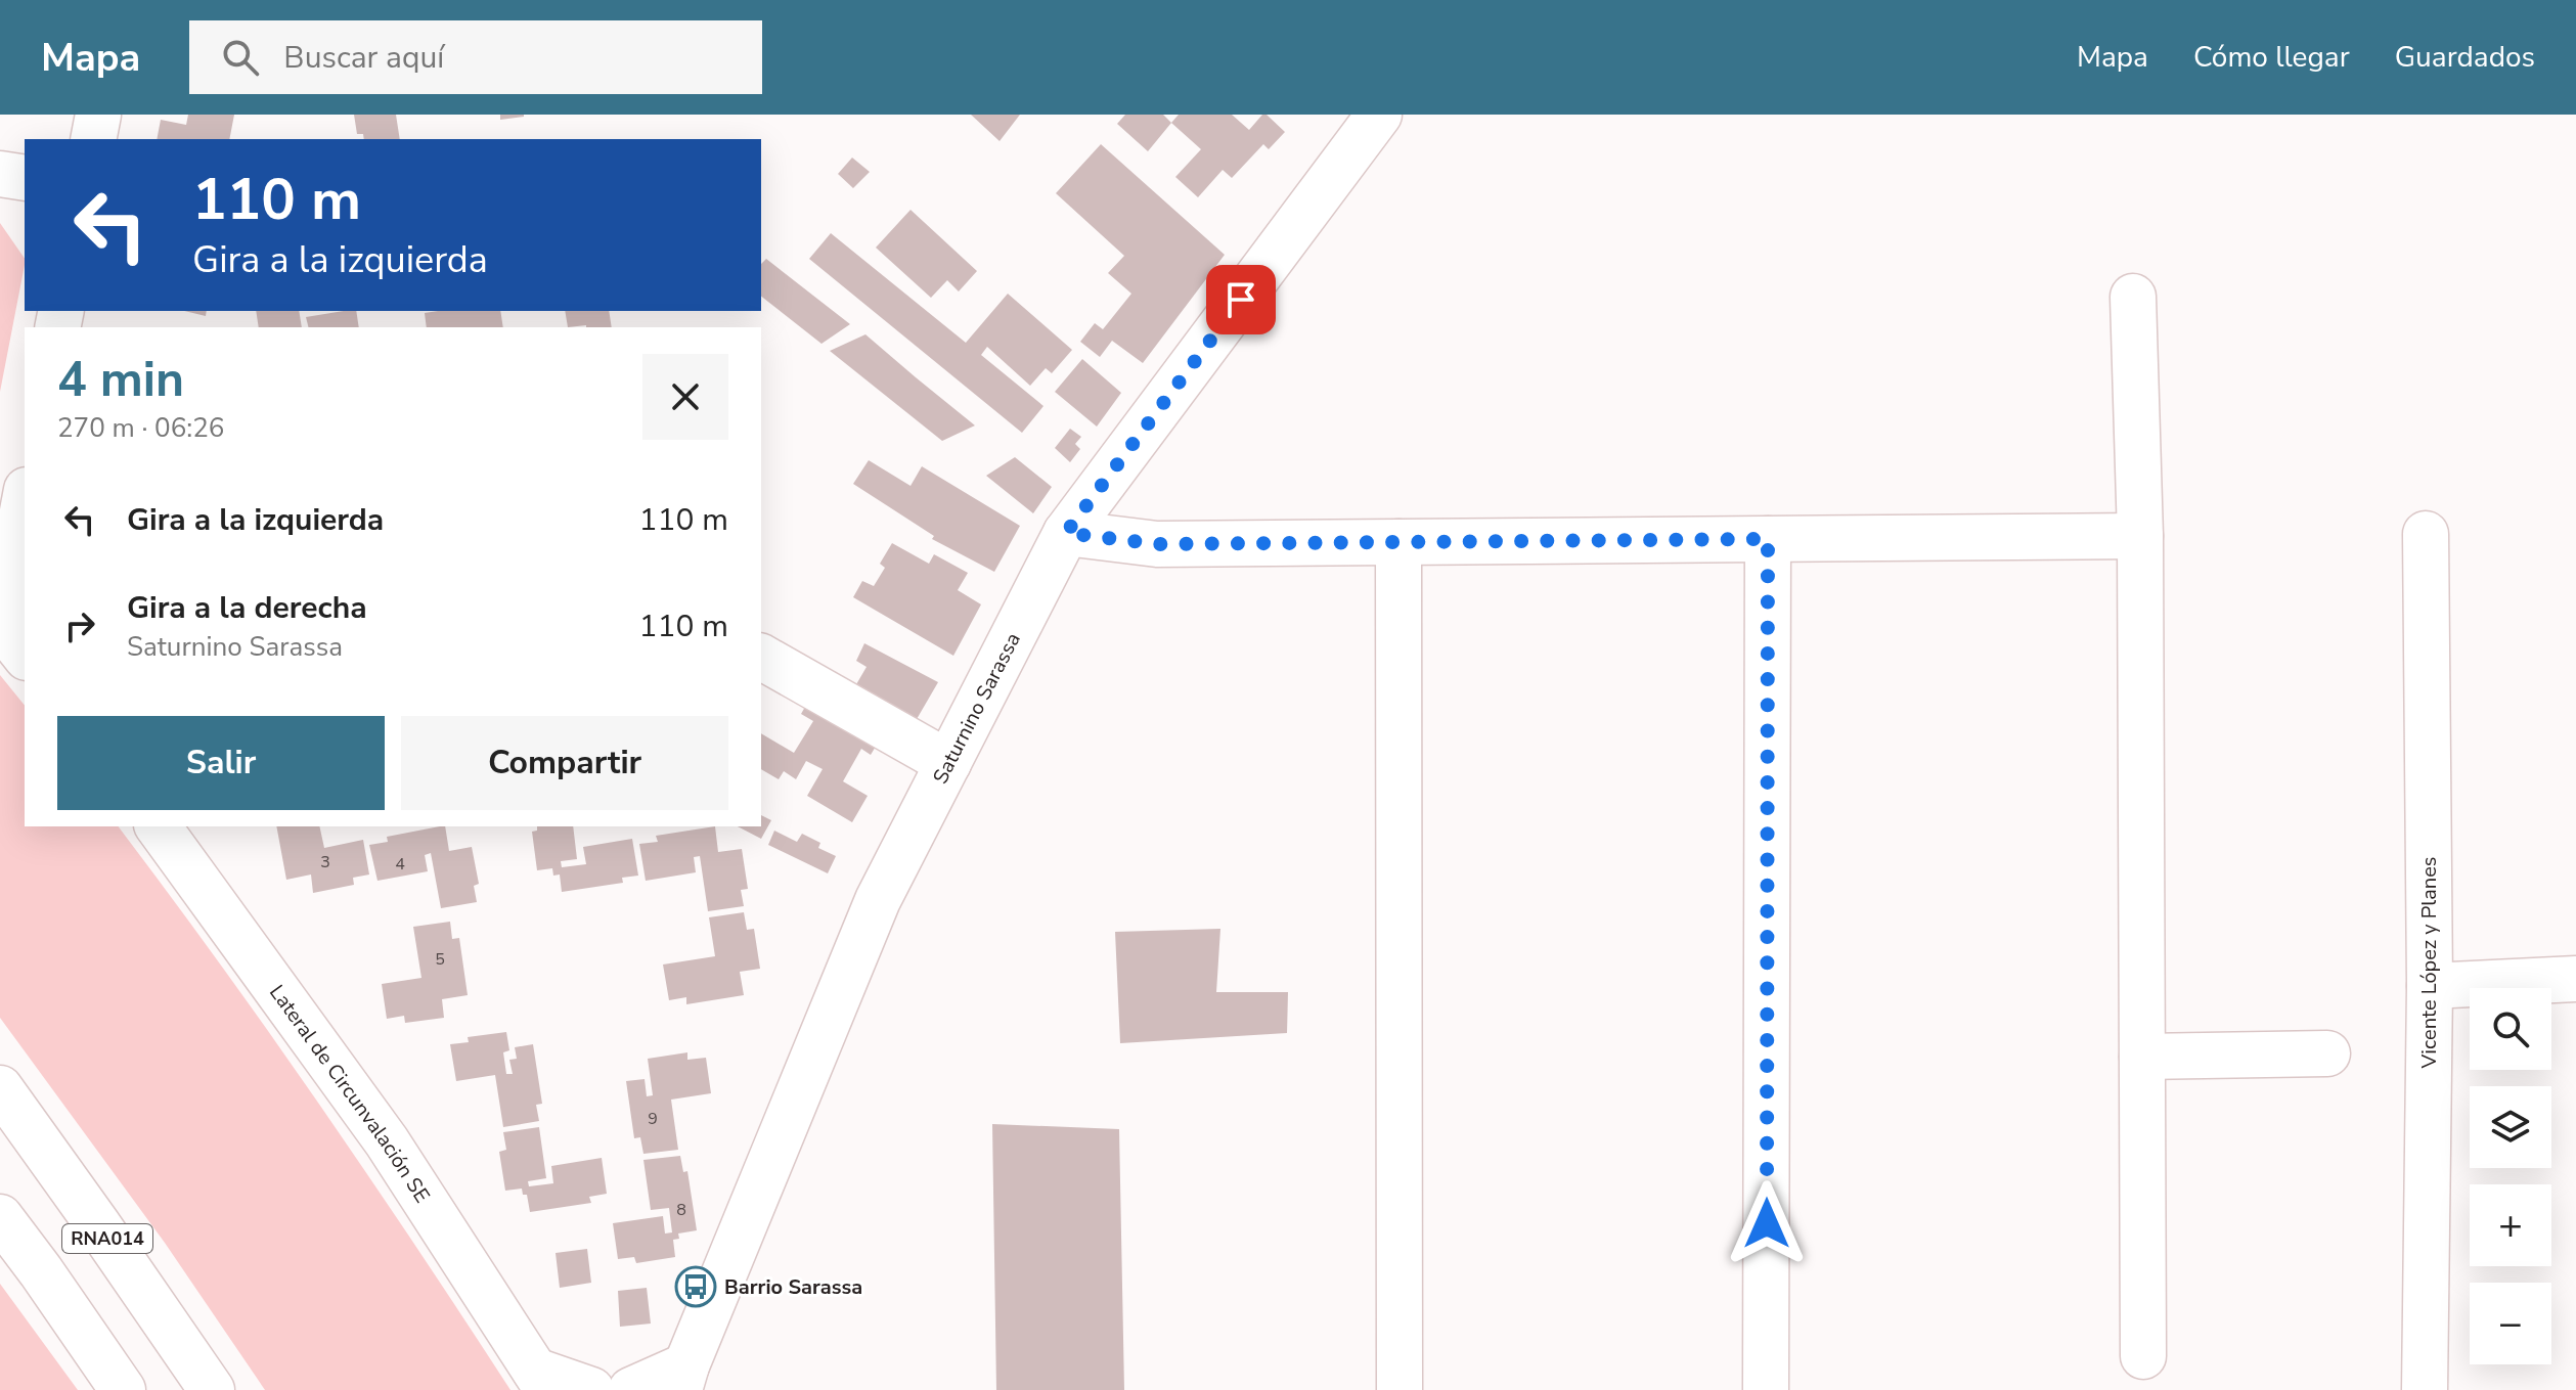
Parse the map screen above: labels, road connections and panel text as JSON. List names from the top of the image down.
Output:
{
  "streets": {
    "main road": [
      "Saturnino Sarassa",
      "Vicente López y Planes",
      "Lateral de Circunvalación SE",
      "RNA014"
    ]
  },
  "places": {
    "bus stop": ["Barrio Sarassa"]
  },
  "house_numbers": [
    "3",
    "4",
    "5",
    "9",
    "8"
  ],
  "page": {
    "header": "Mapa",
    "search": "Buscar aquí",
    "nav": ["Mapa", "Cómo llegar", "Guardados"],
    "turn": ["110 m", "Gira a la izquierda"],
    "heading": ["4 min", "270 m · 06:26"],
    "list": [
      {
        "name": "Gira a la izquierda",
        "value": "110 m"
      },
      {
        "name": "Gira a la derecha",
        "note": "Saturnino Sarassa",
        "value": "110 m"
      }
    ],
    "buttons": ["Salir", "Compartir"],
    "map_buttons": ["+", "−"]
  }
}
